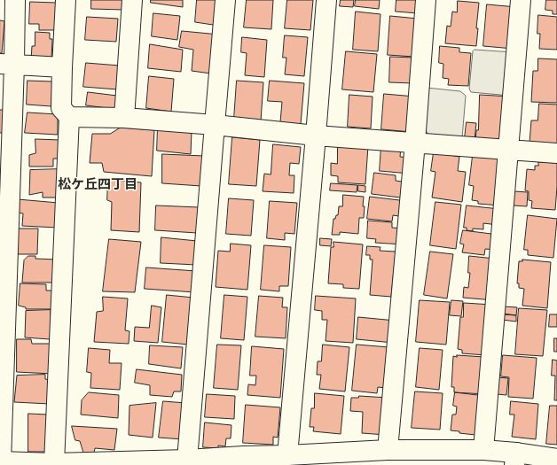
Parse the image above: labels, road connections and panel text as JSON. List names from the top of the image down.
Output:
{
  "districts": ["松ケ丘四丁目"]
}
